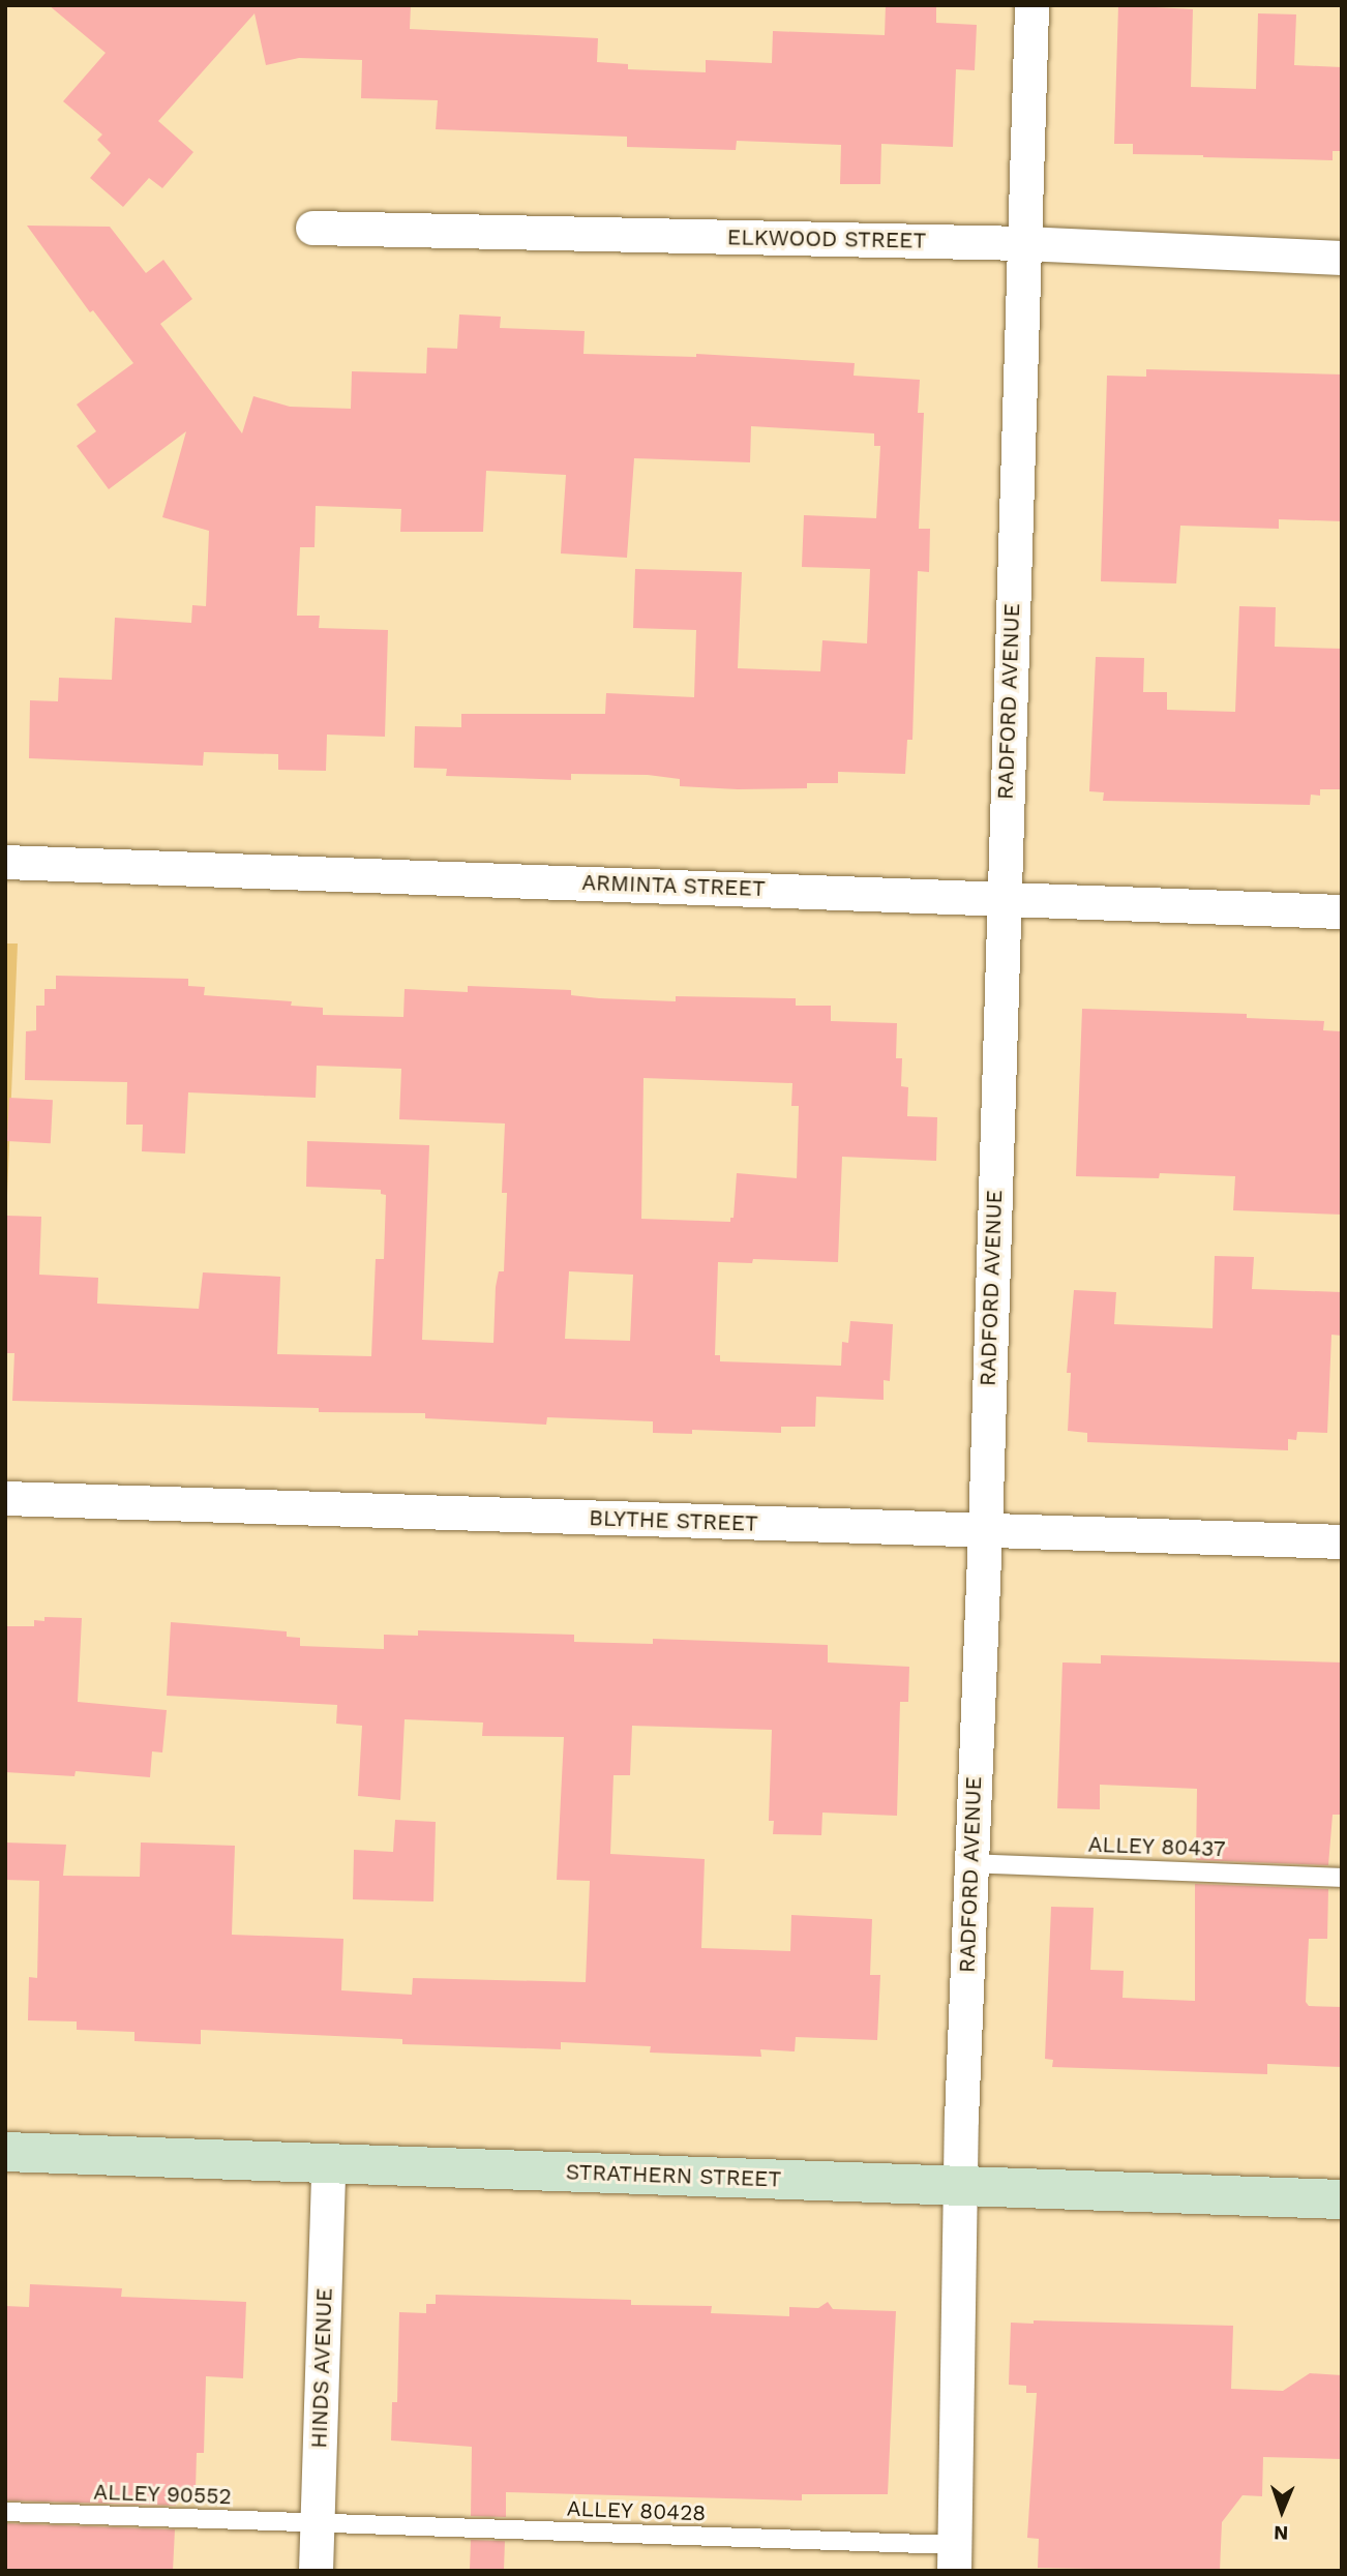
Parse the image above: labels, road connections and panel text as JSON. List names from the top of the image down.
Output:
{
  "streets": {
    "main road": ["STRATHERN STREET"],
    "street": [
      "ELKWOOD STREET",
      "RADFORD AVENUE",
      "ARMINTA STREET",
      "BLYTHE STREET",
      "HINDS AVENUE"
    ],
    "lane": ["ALLEY 80437", "ALLEY 90552", "ALLEY 80428"]
  },
  "crossings": [
    ["ELKWOOD STREET", "RADFORD AVENUE"],
    ["RADFORD AVENUE", "ARMINTA STREET"],
    ["RADFORD AVENUE", "BLYTHE STREET"],
    ["RADFORD AVENUE", "ALLEY 80437"],
    ["RADFORD AVENUE", "STRATHERN STREET"],
    ["RADFORD AVENUE", "ALLEY 80428"],
    ["STRATHERN STREET", "HINDS AVENUE"],
    ["HINDS AVENUE", "ALLEY 90552"],
    ["HINDS AVENUE", "ALLEY 80428"],
    ["ALLEY 90552", "ALLEY 80428"]
  ],
  "north": "bottom"
}
